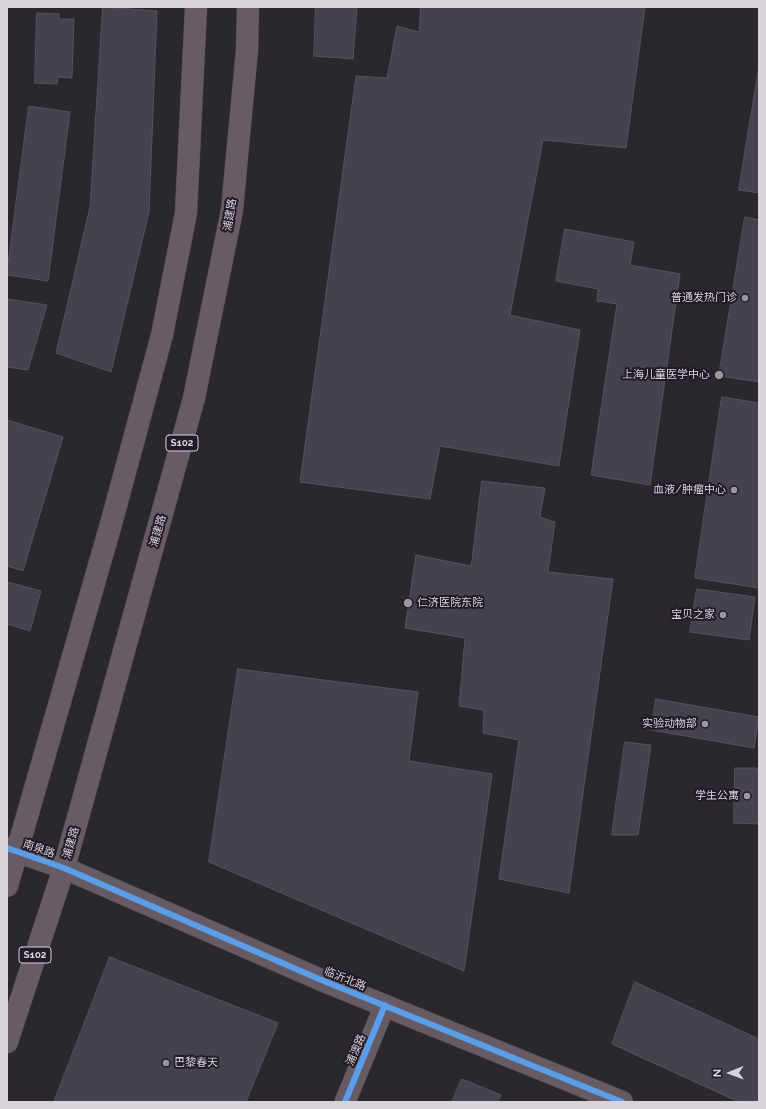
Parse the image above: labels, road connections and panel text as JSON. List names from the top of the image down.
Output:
{
  "streets": {
    "main road": ["浦建路", "S102"],
    "street": ["南泉路", "临沂北路", "浦澳路"]
  },
  "crossings": [
    ["浦建路", "南泉路"],
    ["浦建路", "临沂北路"],
    ["南泉路", "临沂北路"],
    ["临沂北路", "浦澳路"]
  ],
  "places": [
    "普通发热门诊",
    "上海儿童医学中心",
    "血液/肿瘤中心",
    "仁济医院东院",
    "宝贝之家",
    "实验动物部",
    "学生公寓",
    "巴黎春天"
  ],
  "north": "left"
}
